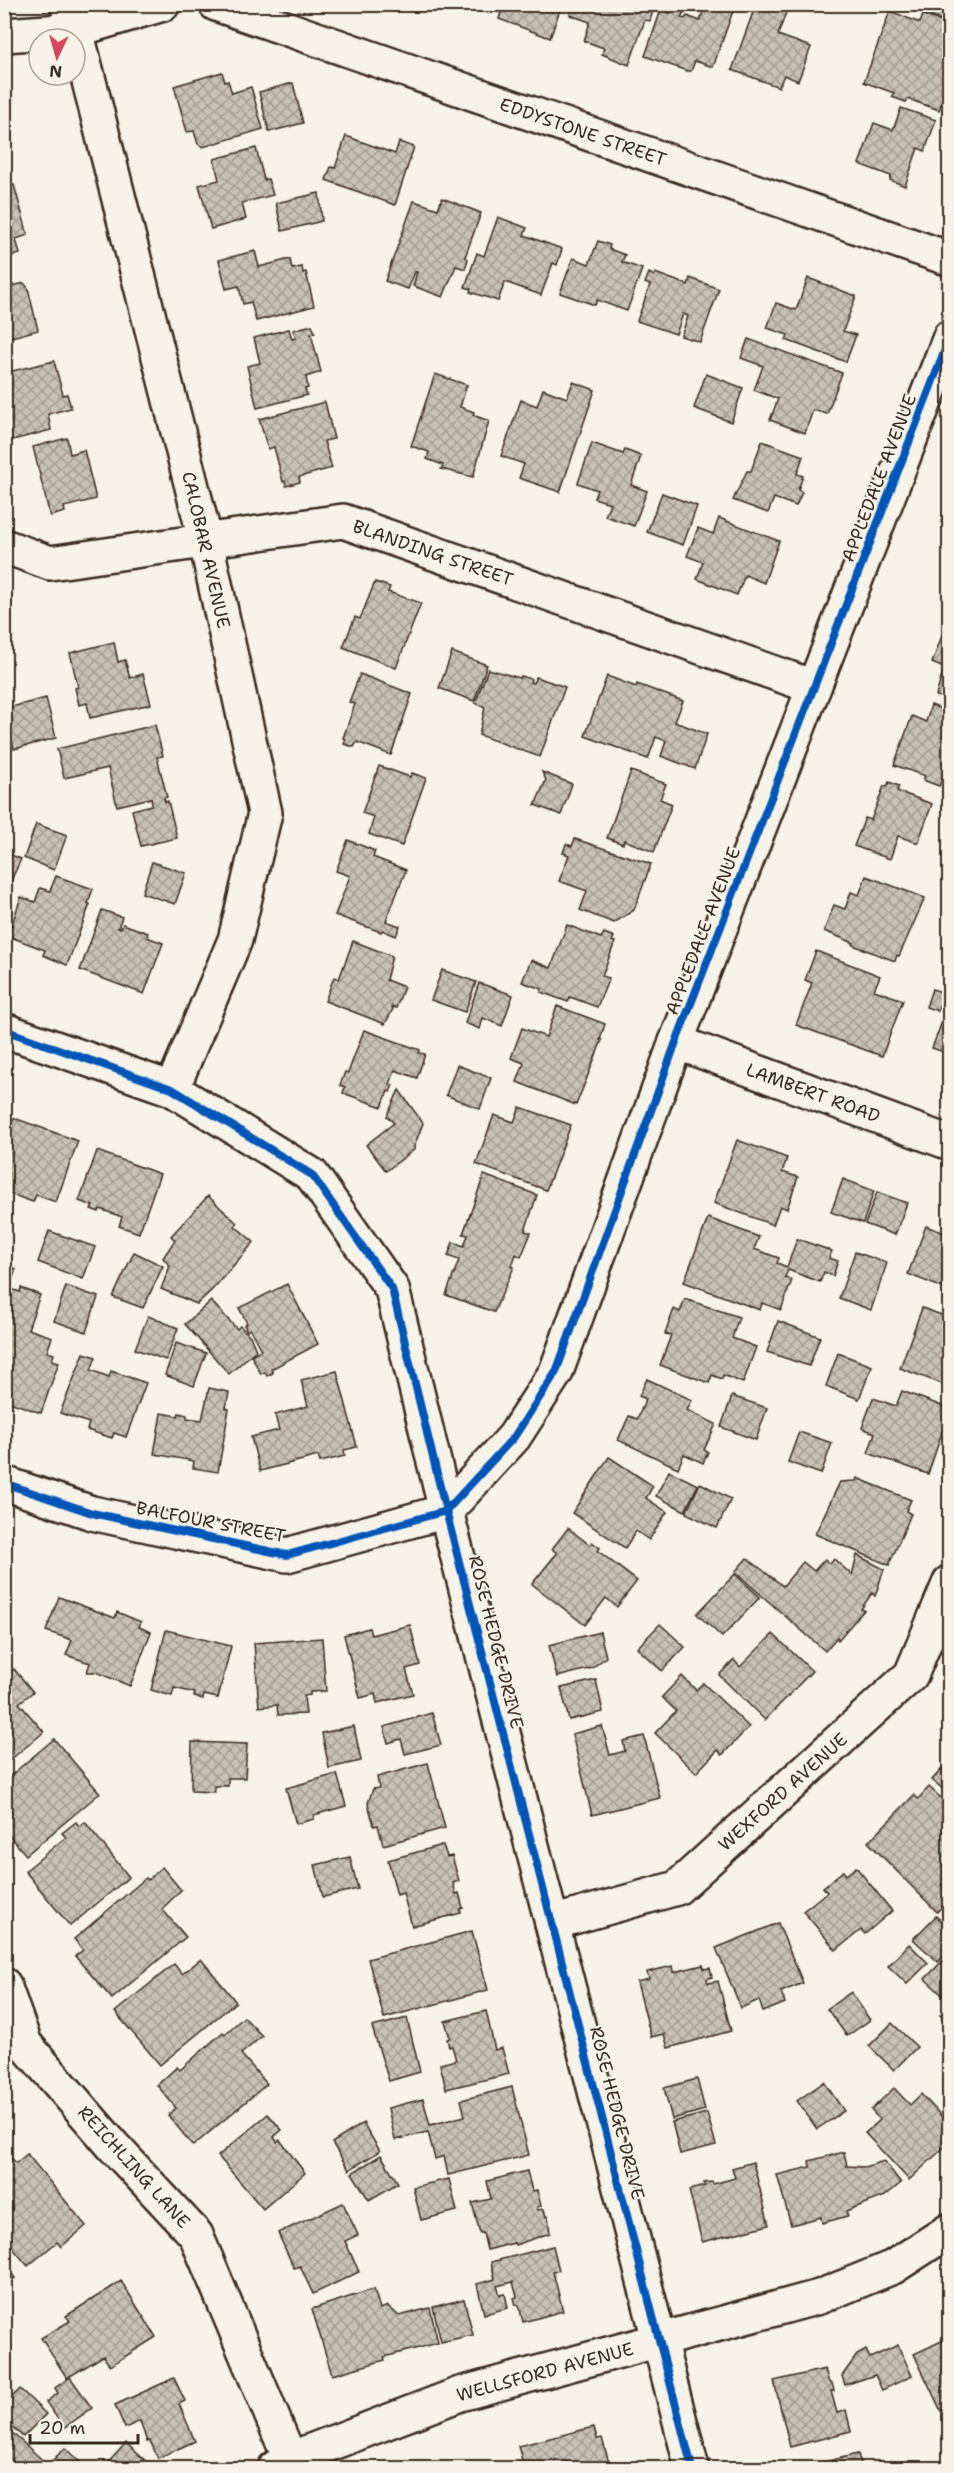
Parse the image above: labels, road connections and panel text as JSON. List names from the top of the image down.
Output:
{
  "streets": {
    "street": [
      "EDDYSTONE STREET",
      "APPLEDALE AVENUE",
      "CALOBAR AVENUE",
      "BLANDING STREET",
      "LAMBERT ROAD",
      "BALFOUR STREET",
      "ROSE HEDGE DRIVE",
      "WEXFORD AVENUE",
      "REICHLING LANE",
      "WELLSFORD AVENUE"
    ]
  },
  "crossings": [
    ["APPLEDALE AVENUE", "BLANDING STREET"],
    ["APPLEDALE AVENUE", "LAMBERT ROAD"],
    ["APPLEDALE AVENUE", "BALFOUR STREET"],
    ["APPLEDALE AVENUE", "ROSE HEDGE DRIVE"],
    ["CALOBAR AVENUE", "BLANDING STREET"],
    ["CALOBAR AVENUE", "ROSE HEDGE DRIVE"],
    ["BALFOUR STREET", "ROSE HEDGE DRIVE"],
    ["ROSE HEDGE DRIVE", "WEXFORD AVENUE"],
    ["ROSE HEDGE DRIVE", "WELLSFORD AVENUE"],
    ["REICHLING LANE", "WELLSFORD AVENUE"]
  ],
  "scale_bar": "20 m",
  "north": "bottom"
}
